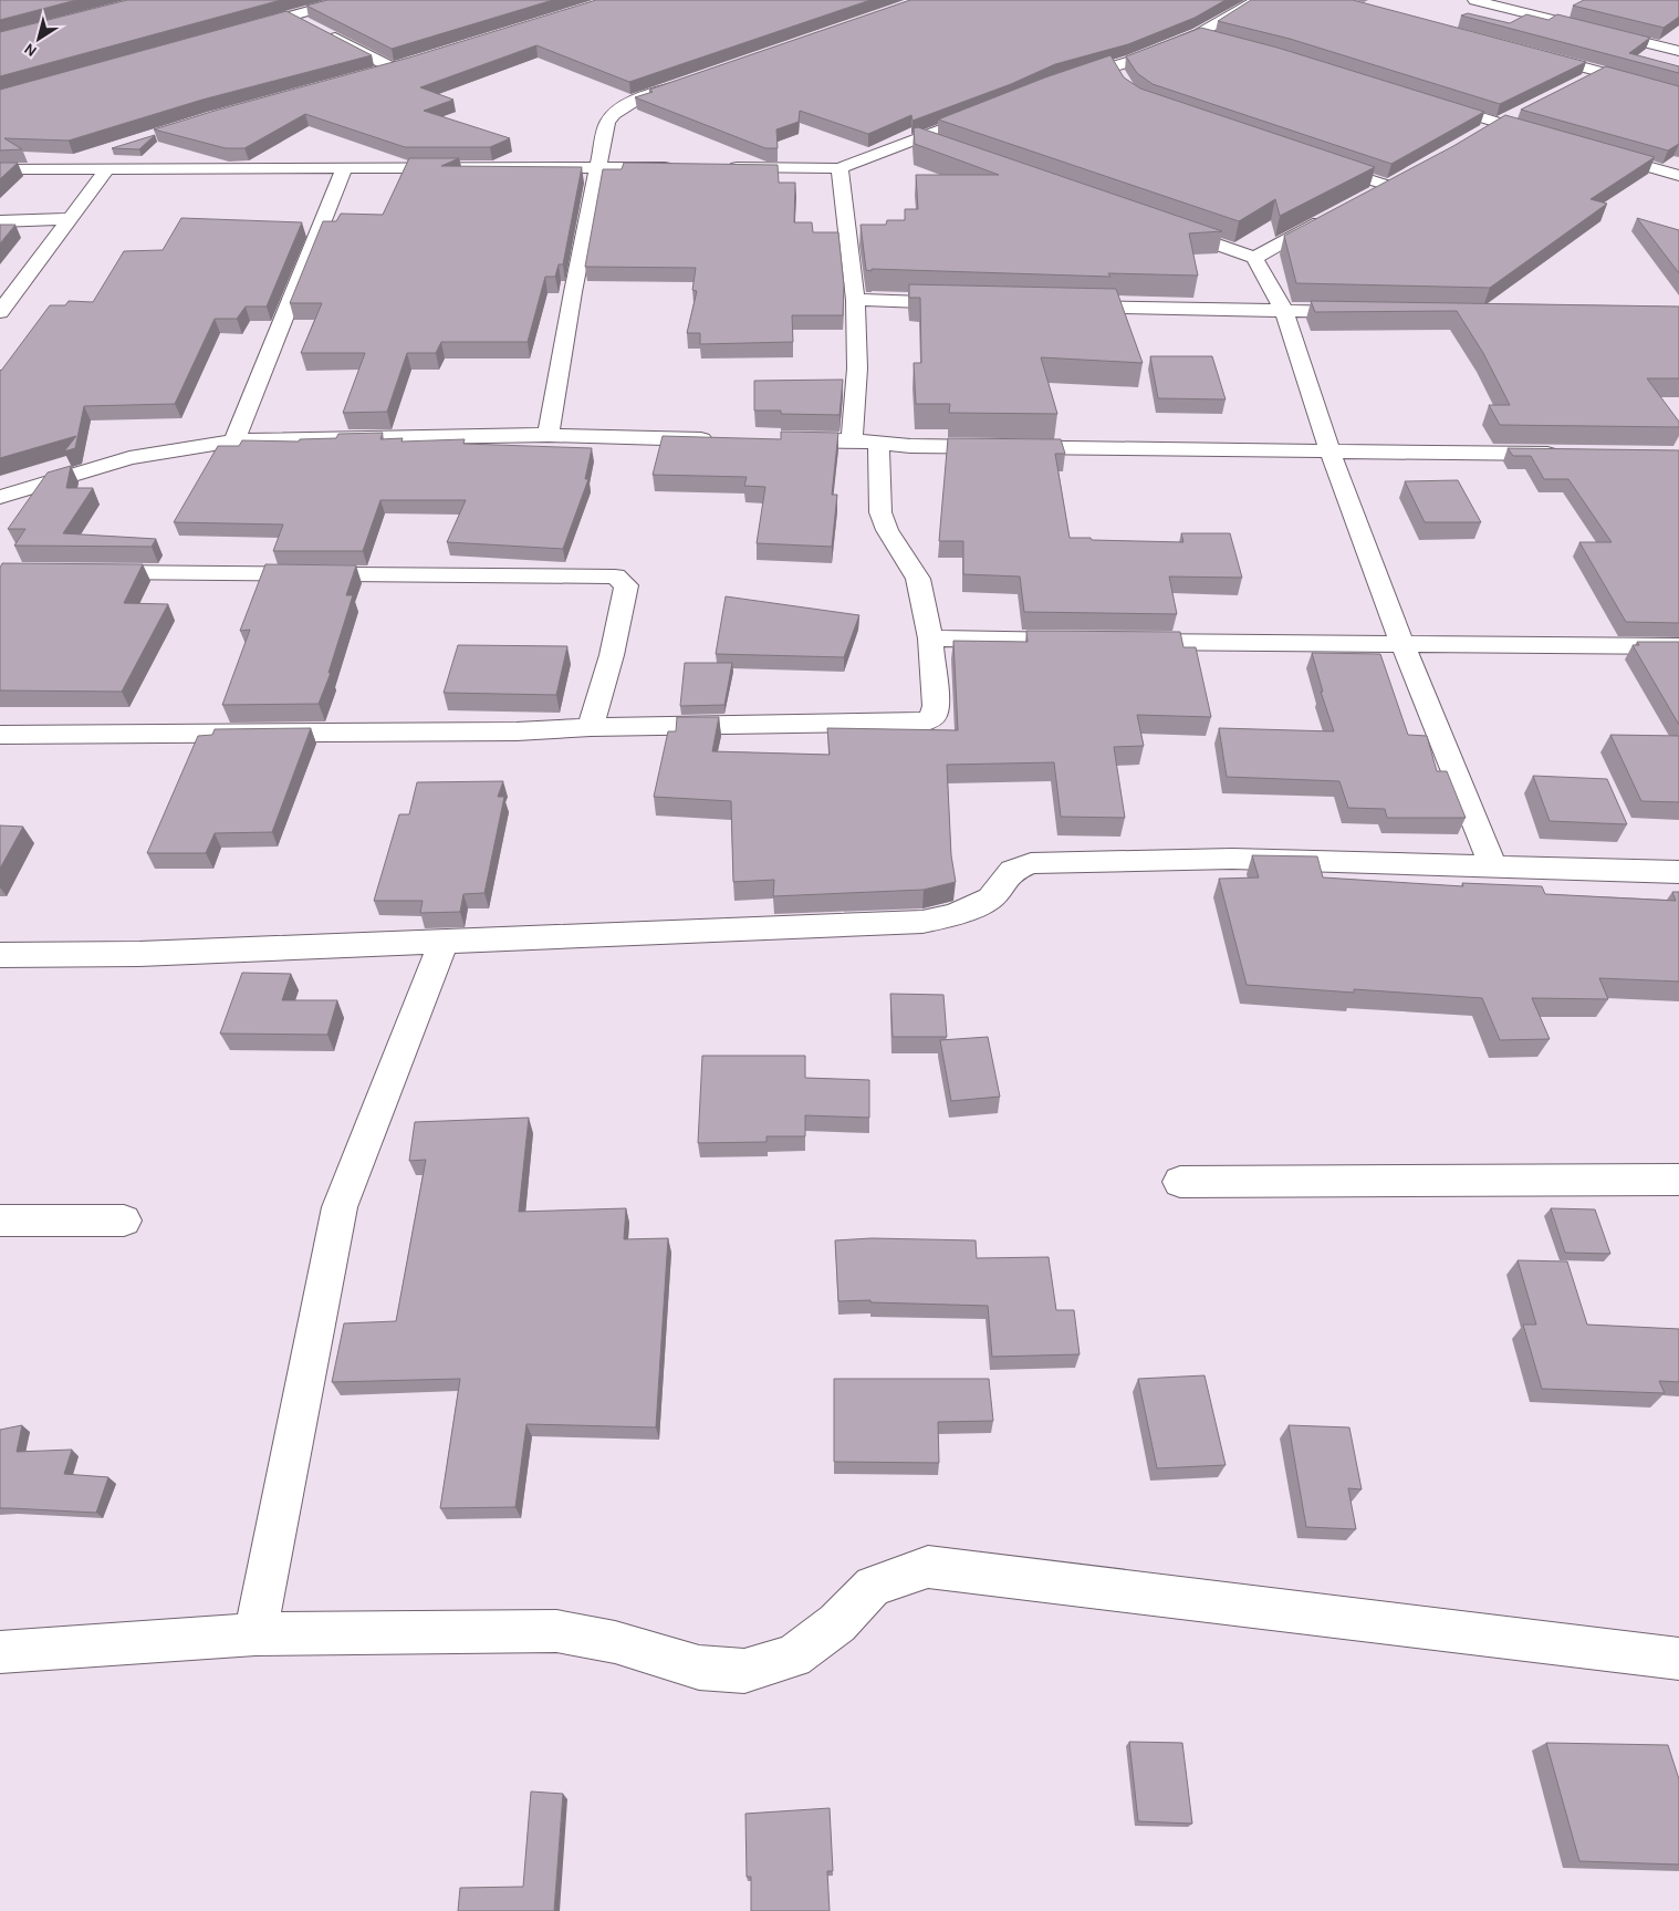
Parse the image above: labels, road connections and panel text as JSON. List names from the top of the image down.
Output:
{
  "north": "bottom left"
}
